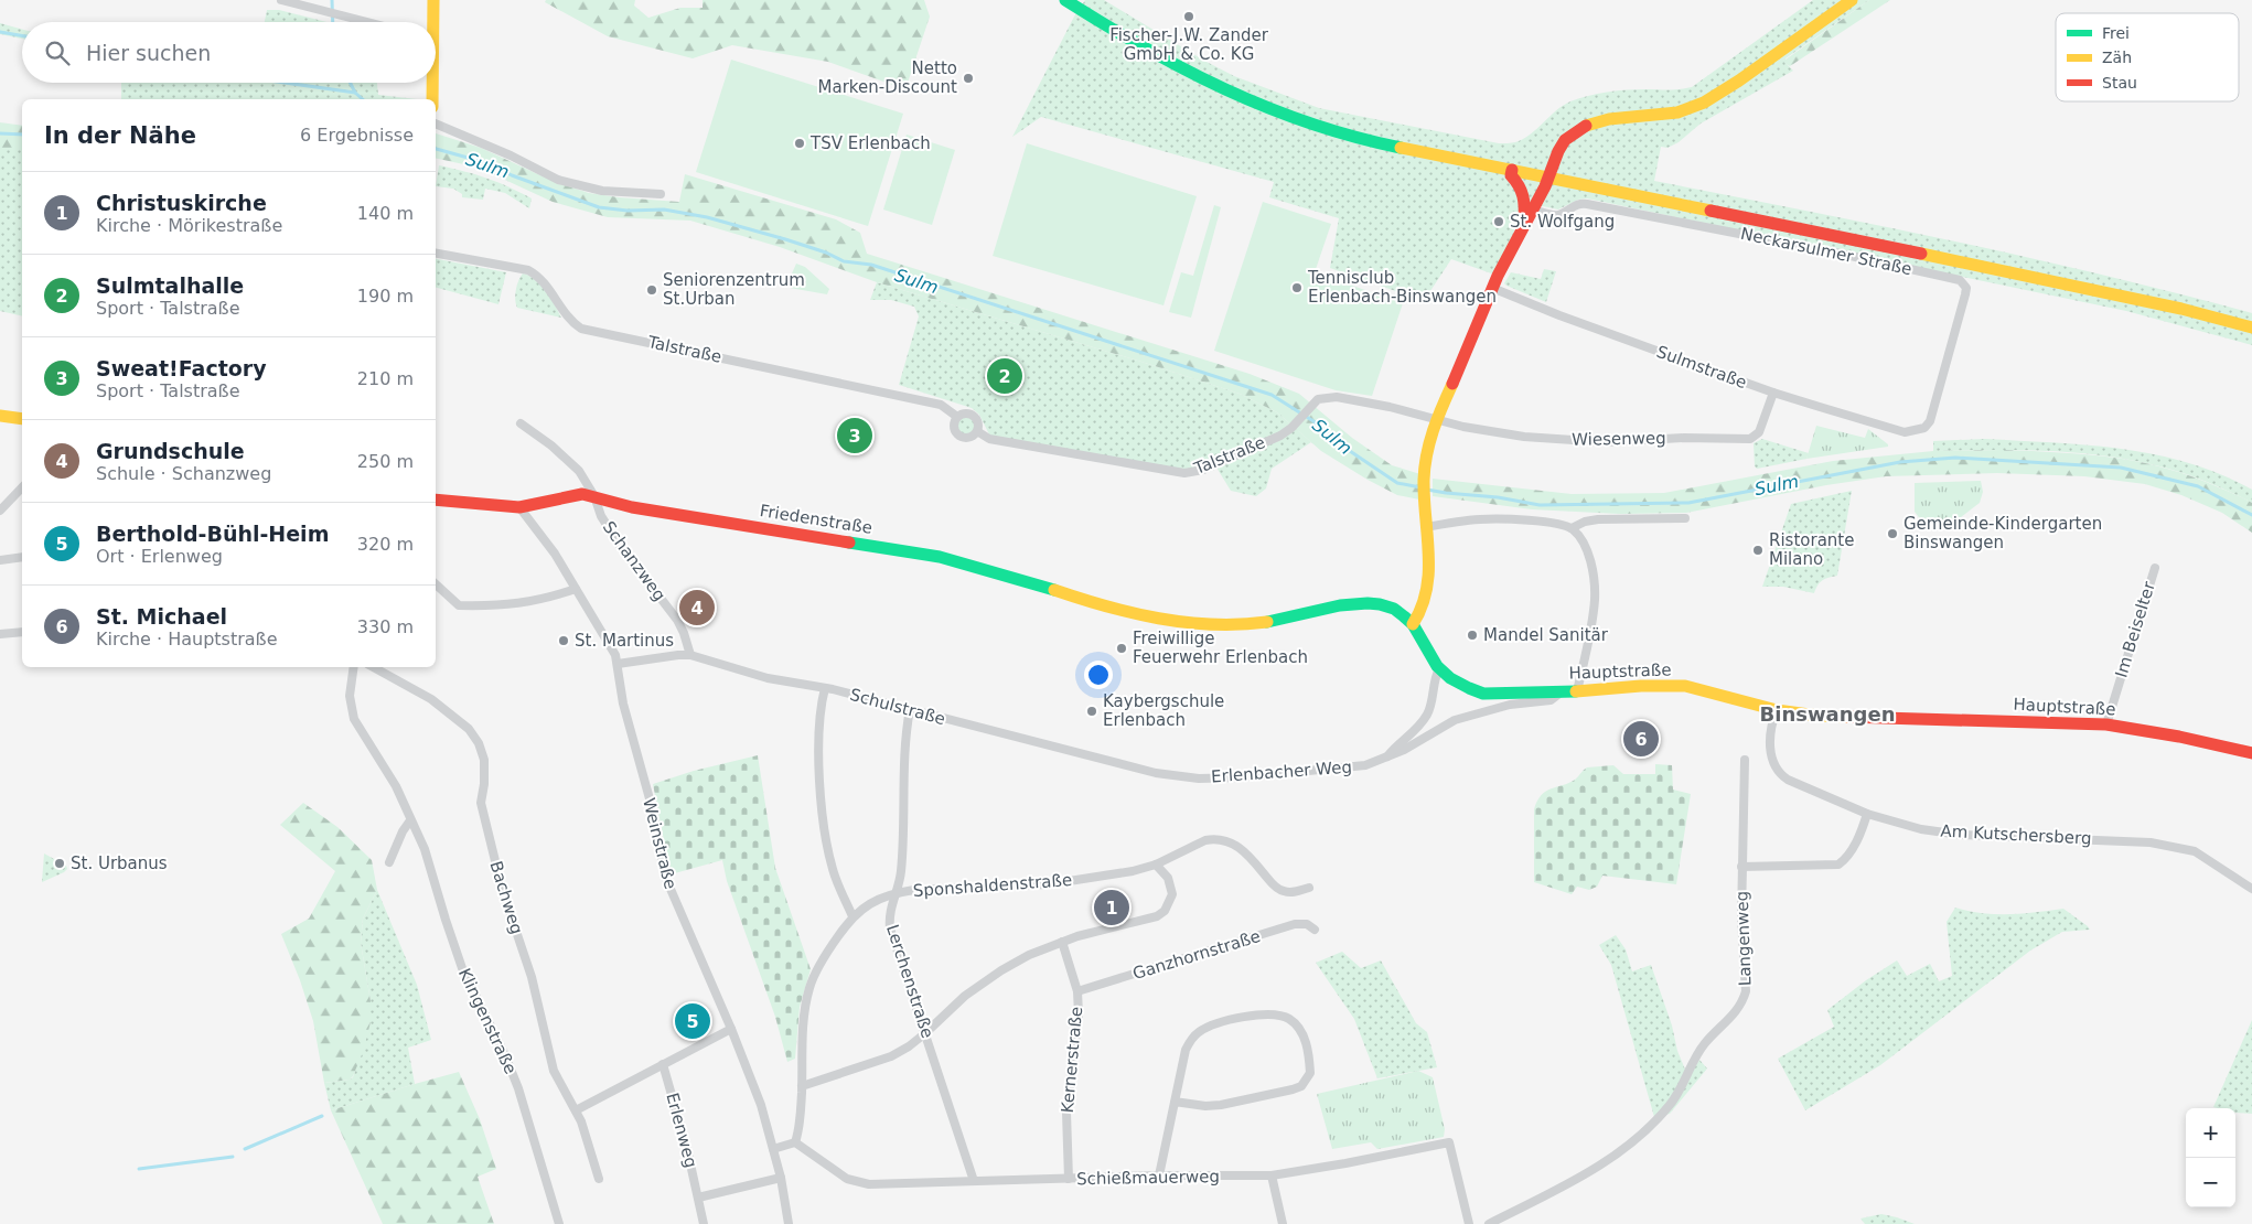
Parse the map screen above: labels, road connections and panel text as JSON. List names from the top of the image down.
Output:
{
  "streets": {
    "street": [
      "Neckarsulmer Straße",
      "Talstraße",
      "Sulmstraße",
      "Wiesenweg",
      "Friedenstraße",
      "Schanzweg",
      "Im Beiselter",
      "Hauptstraße",
      "Schulstraße",
      "Erlenbacher Weg",
      "Am Kutschersberg",
      "Weinstraße",
      "Sponshaldenstraße",
      "Bachweg",
      "Langenweg",
      "Ganzhornstraße",
      "Lerchenstraße",
      "Klingenstraße",
      "Kernerstraße",
      "Erlenweg",
      "Schießmauerweg"
    ]
  },
  "crossings": [
    ["Neckarsulmer Straße", "Sulmstraße"],
    ["Talstraße", "Wiesenweg"],
    ["Sulmstraße", "Wiesenweg"],
    ["Friedenstraße", "Schanzweg"],
    ["Friedenstraße", "Hauptstraße"],
    ["Friedenstraße", "Weinstraße"],
    ["Schanzweg", "Schulstraße"],
    ["Im Beiselter", "Hauptstraße"],
    ["Hauptstraße", "Erlenbacher Weg"],
    ["Hauptstraße", "Am Kutschersberg"],
    ["Schulstraße", "Erlenbacher Weg"],
    ["Schulstraße", "Weinstraße"],
    ["Schulstraße", "Lerchenstraße"],
    ["Sponshaldenstraße", "Lerchenstraße"],
    ["Ganzhornstraße", "Kernerstraße"],
    ["Lerchenstraße", "Schießmauerweg"],
    ["Kernerstraße", "Schießmauerweg"]
  ],
  "districts": ["Binswangen"],
  "water": ["Sulm"],
  "places": [
    "Fischer-J.W. Zander GmbH & Co. KG",
    "Netto Marken-Discount",
    "TSV Erlenbach",
    "St. Wolfgang",
    "Tennisclub Erlenbach-Binswangen",
    "Seniorenzentrum St.Urban",
    "Gemeinde-Kindergarten Binswangen",
    "Ristorante Milano",
    "Mandel Sanitär",
    "St. Martinus",
    "Freiwillige Feuerwehr Erlenbach",
    "Kaybergschule Erlenbach",
    "St. Urbanus"
  ],
  "legend": ["Frei", "Zäh", "Stau"],
  "page": {
    "search": "Hier suchen",
    "heading": ["In der Nähe", "6 Ergebnisse"],
    "list": [
      {
        "mark": "1",
        "name": "Christuskirche",
        "note": "Kirche · Mörikestraße",
        "value": "140 m"
      },
      {
        "mark": "2",
        "name": "Sulmtalhalle",
        "note": "Sport · Talstraße",
        "value": "190 m"
      },
      {
        "mark": "3",
        "name": "Sweat!Factory",
        "note": "Sport · Talstraße",
        "value": "210 m"
      },
      {
        "mark": "4",
        "name": "Grundschule",
        "note": "Schule · Schanzweg",
        "value": "250 m"
      },
      {
        "mark": "5",
        "name": "Berthold-Bühl-Heim",
        "note": "Ort · Erlenweg",
        "value": "320 m"
      },
      {
        "mark": "6",
        "name": "St. Michael",
        "note": "Kirche · Hauptstraße",
        "value": "330 m"
      }
    ],
    "pins": [
      "2",
      "3",
      "4",
      "6",
      "1",
      "5"
    ],
    "map_buttons": ["+", "−"]
  }
}
